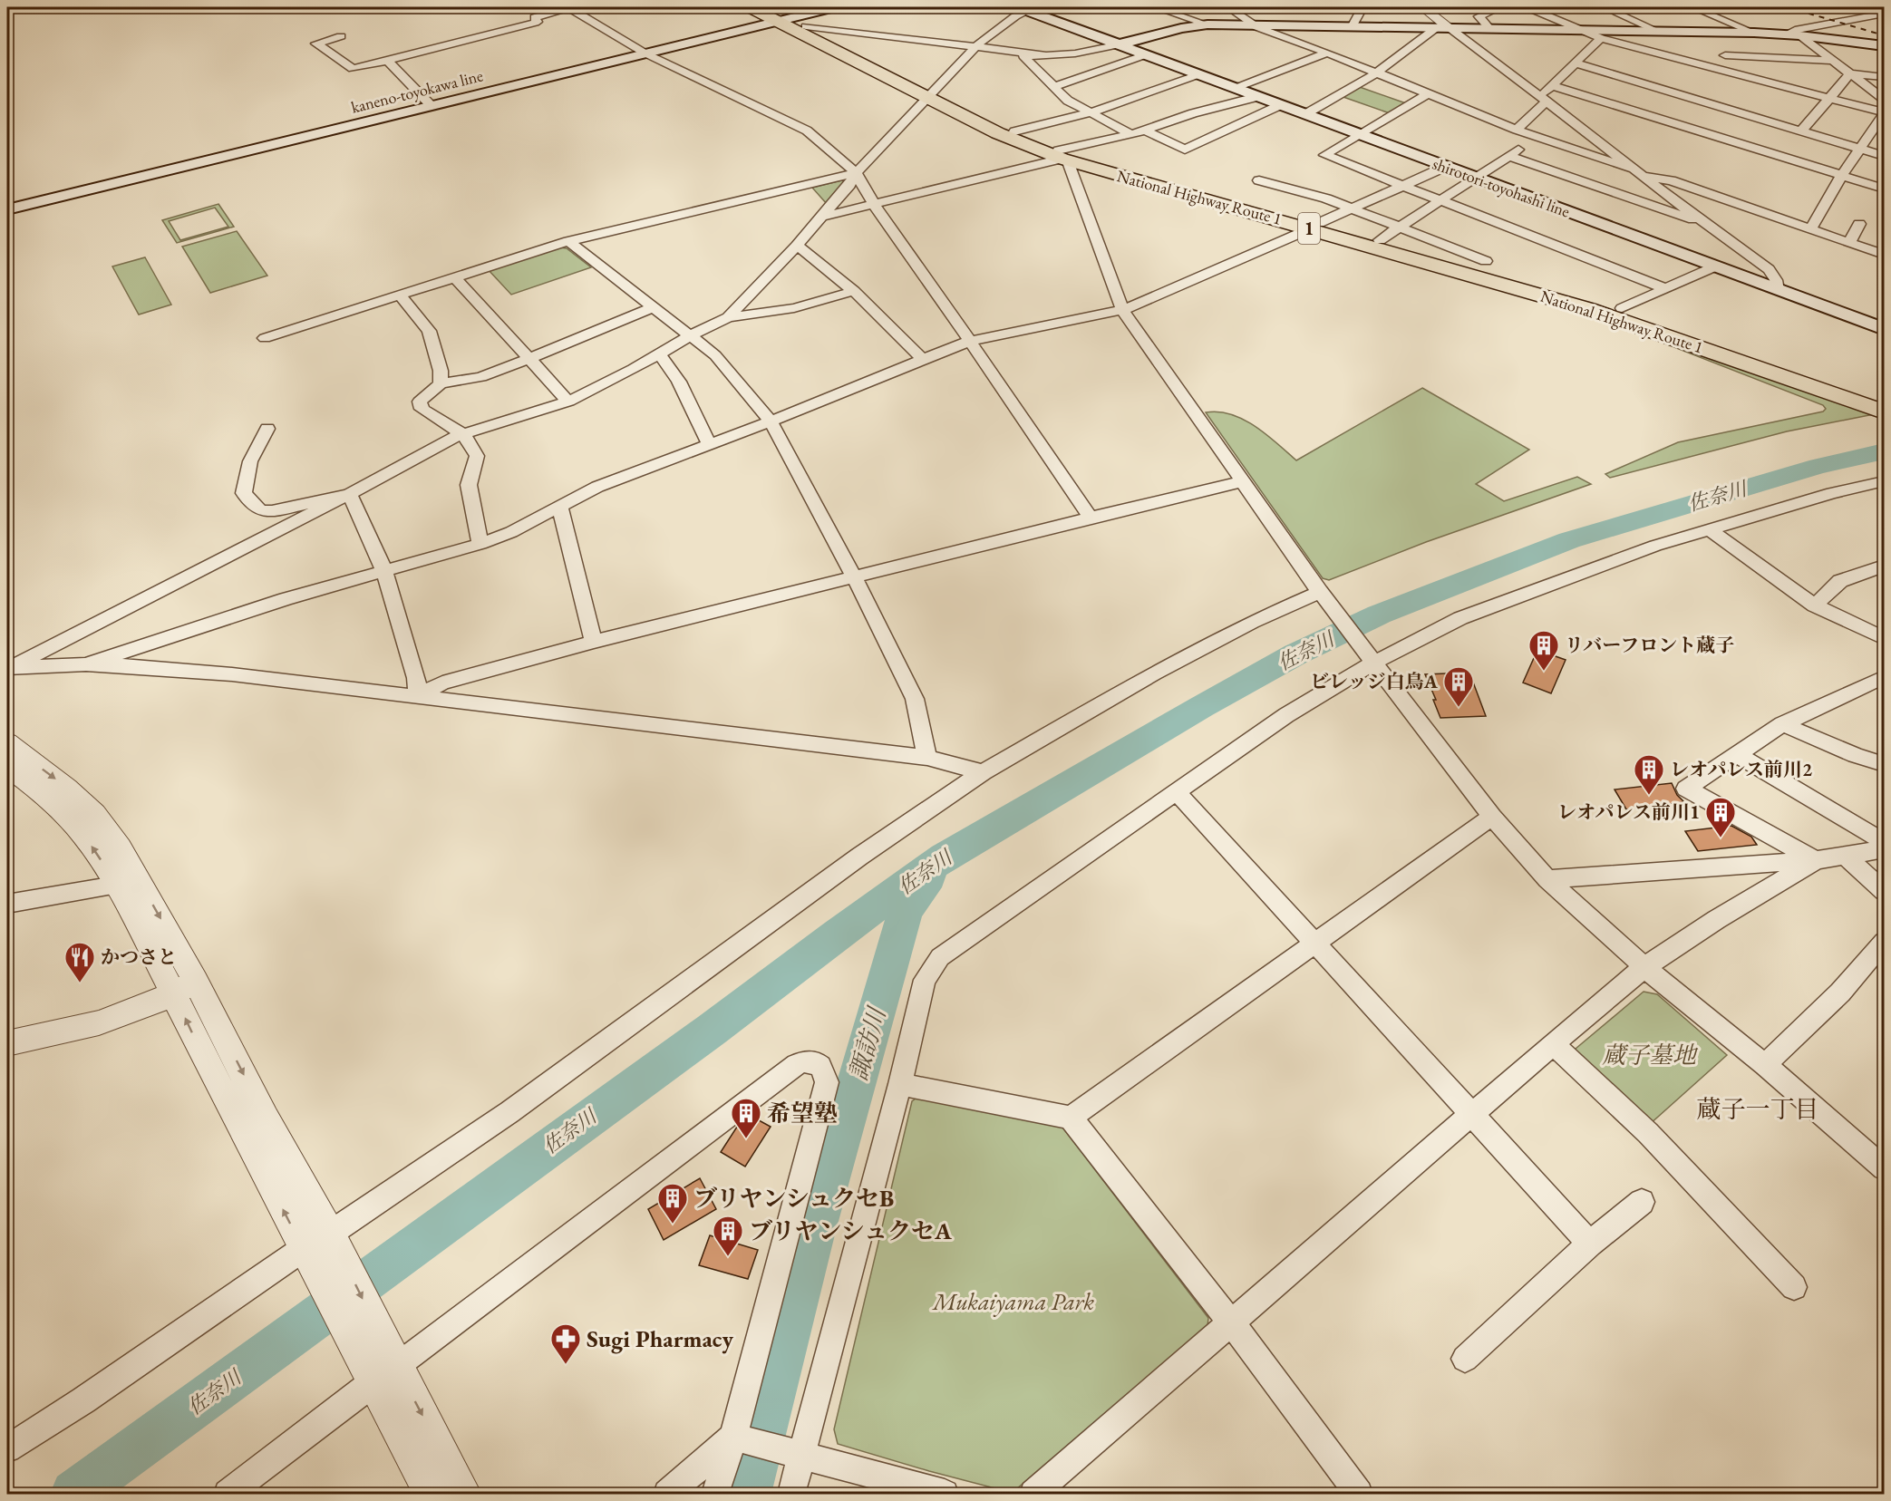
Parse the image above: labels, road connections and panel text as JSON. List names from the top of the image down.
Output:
{
  "streets": {
    "highway": ["National Highway Route 1", "1"],
    "main road": ["kaneno-toyokawa line", "shirotori-toyohashi line"]
  },
  "crossings": [
    ["kaneno-toyokawa line", "National Highway Route 1"]
  ],
  "districts": ["蔵子一丁目"],
  "water": ["佐奈川", "諏訪川"],
  "parks": ["蔵子墓地", "Mukaiyama Park"],
  "places": {
    "building": [
      "リバーフロント蔵子",
      "ビレッジ白鳥A",
      "レオパレス前川2",
      "レオパレス前川1",
      "希望塾",
      "ブリヤンシュクセB",
      "ブリヤンシュクセA"
    ],
    "restaurant": ["かつさと"],
    "pharmacy": ["Sugi Pharmacy"]
  }
}
